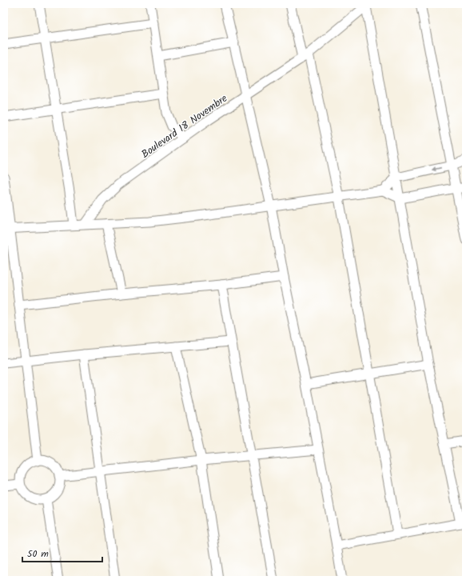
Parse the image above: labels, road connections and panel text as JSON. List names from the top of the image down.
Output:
{
  "streets": {
    "street": ["Boulevard 18 Novembre"]
  },
  "scale_bar": "50 m"
}
